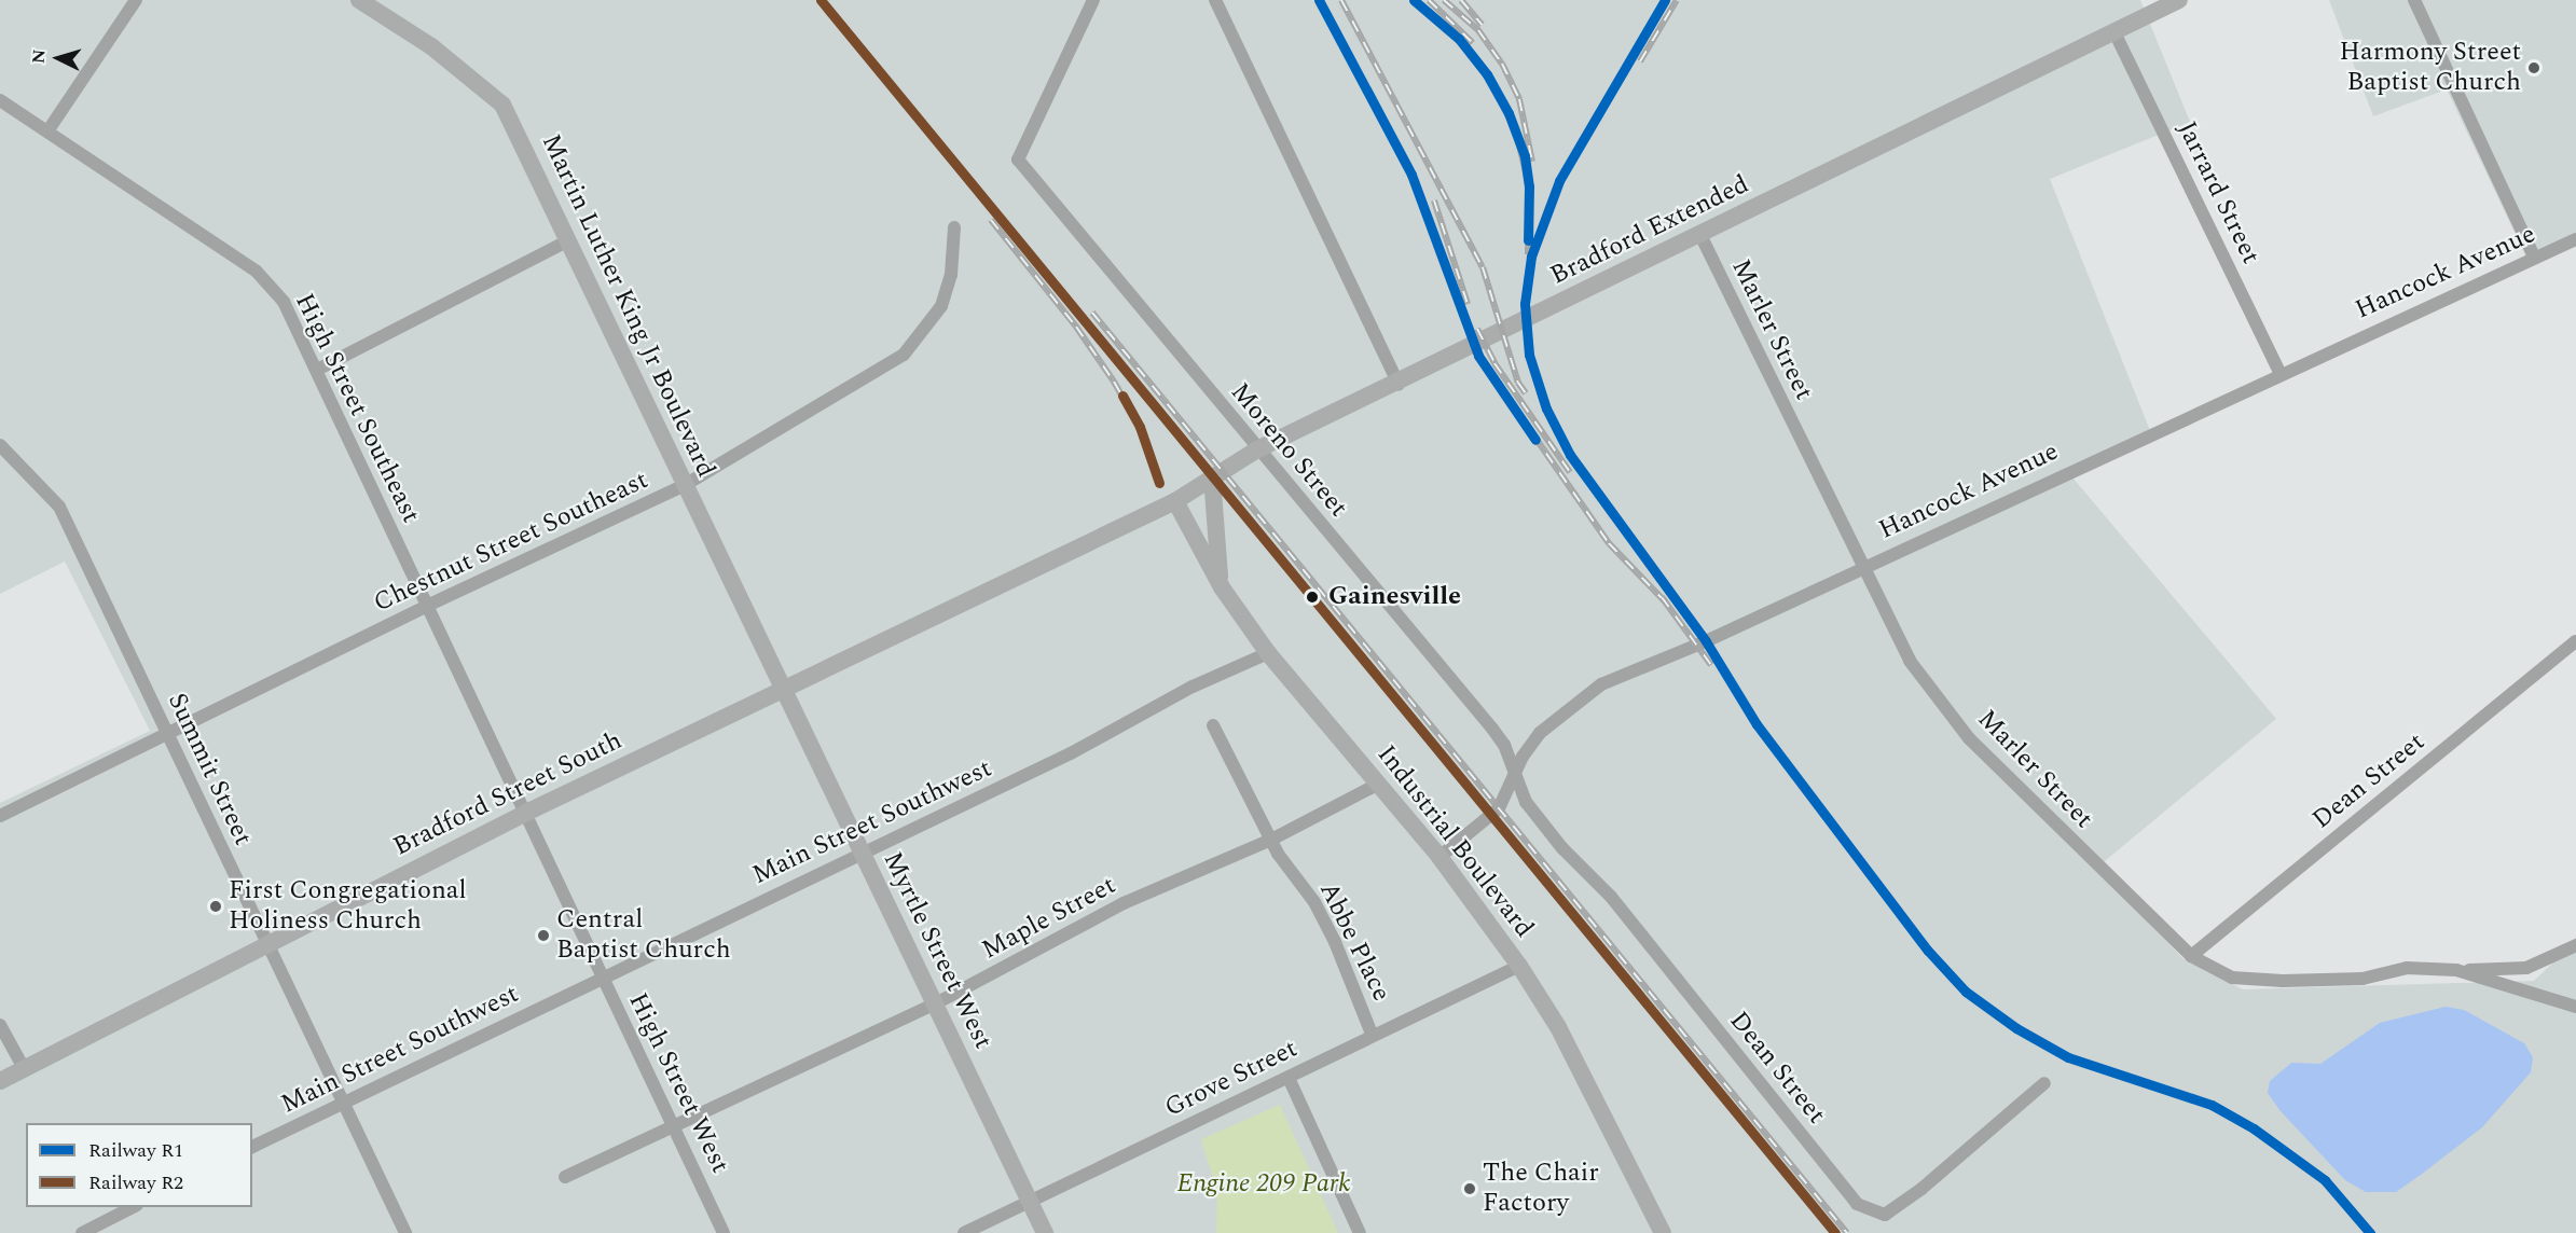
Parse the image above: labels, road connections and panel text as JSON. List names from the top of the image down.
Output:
{
  "streets": {
    "street": [
      "Jarrard Street",
      "Bradford Extended",
      "Hancock Avenue",
      "Martin Luther King Jr Boulevard",
      "Marler Street",
      "High Street Southeast",
      "Moreno Street",
      "Chestnut Street Southeast",
      "Summit Street",
      "Dean Street",
      "Bradford Street South",
      "Main Street Southwest",
      "Industrial Boulevard",
      "Maple Street",
      "Abbe Place",
      "Myrtle Street West",
      "Grove Street",
      "High Street West"
    ]
  },
  "crossings": [
    ["Jarrard Street", "Bradford Extended"],
    ["Jarrard Street", "Hancock Avenue"],
    ["Bradford Extended", "Marler Street"],
    ["Bradford Extended", "Moreno Street"],
    ["Bradford Extended", "Bradford Street South"],
    ["Bradford Extended", "Industrial Boulevard"],
    ["Hancock Avenue", "Marler Street"],
    ["Hancock Avenue", "Moreno Street"],
    ["Hancock Avenue", "Dean Street"],
    ["Hancock Avenue", "Industrial Boulevard"],
    ["Martin Luther King Jr Boulevard", "Chestnut Street Southeast"],
    ["Martin Luther King Jr Boulevard", "Bradford Street South"],
    ["Martin Luther King Jr Boulevard", "Myrtle Street West"],
    ["Marler Street", "Dean Street"],
    ["High Street Southeast", "Chestnut Street Southeast"],
    ["High Street Southeast", "Bradford Street South"],
    ["High Street Southeast", "High Street West"],
    ["Moreno Street", "Dean Street"],
    ["Chestnut Street Southeast", "Summit Street"],
    ["Summit Street", "Bradford Street South"],
    ["Summit Street", "Main Street Southwest"],
    ["Bradford Street South", "Myrtle Street West"],
    ["Bradford Street South", "High Street West"],
    ["Main Street Southwest", "Industrial Boulevard"],
    ["Main Street Southwest", "Myrtle Street West"],
    ["Main Street Southwest", "High Street West"],
    ["Industrial Boulevard", "Maple Street"],
    ["Industrial Boulevard", "Grove Street"],
    ["Maple Street", "Abbe Place"],
    ["Maple Street", "Myrtle Street West"],
    ["Maple Street", "High Street West"],
    ["Abbe Place", "Grove Street"],
    ["Myrtle Street West", "Grove Street"]
  ],
  "parks": ["Engine 209 Park"],
  "places": [
    "Harmony Street Baptist Church",
    "Gainesville",
    "First Congregational Holiness Church",
    "Central Baptist Church",
    "The Chair Factory"
  ],
  "lines": ["rail line R1", "rail line R2"],
  "legend": ["Railway R1", "Railway R2"],
  "north": "left"
}
